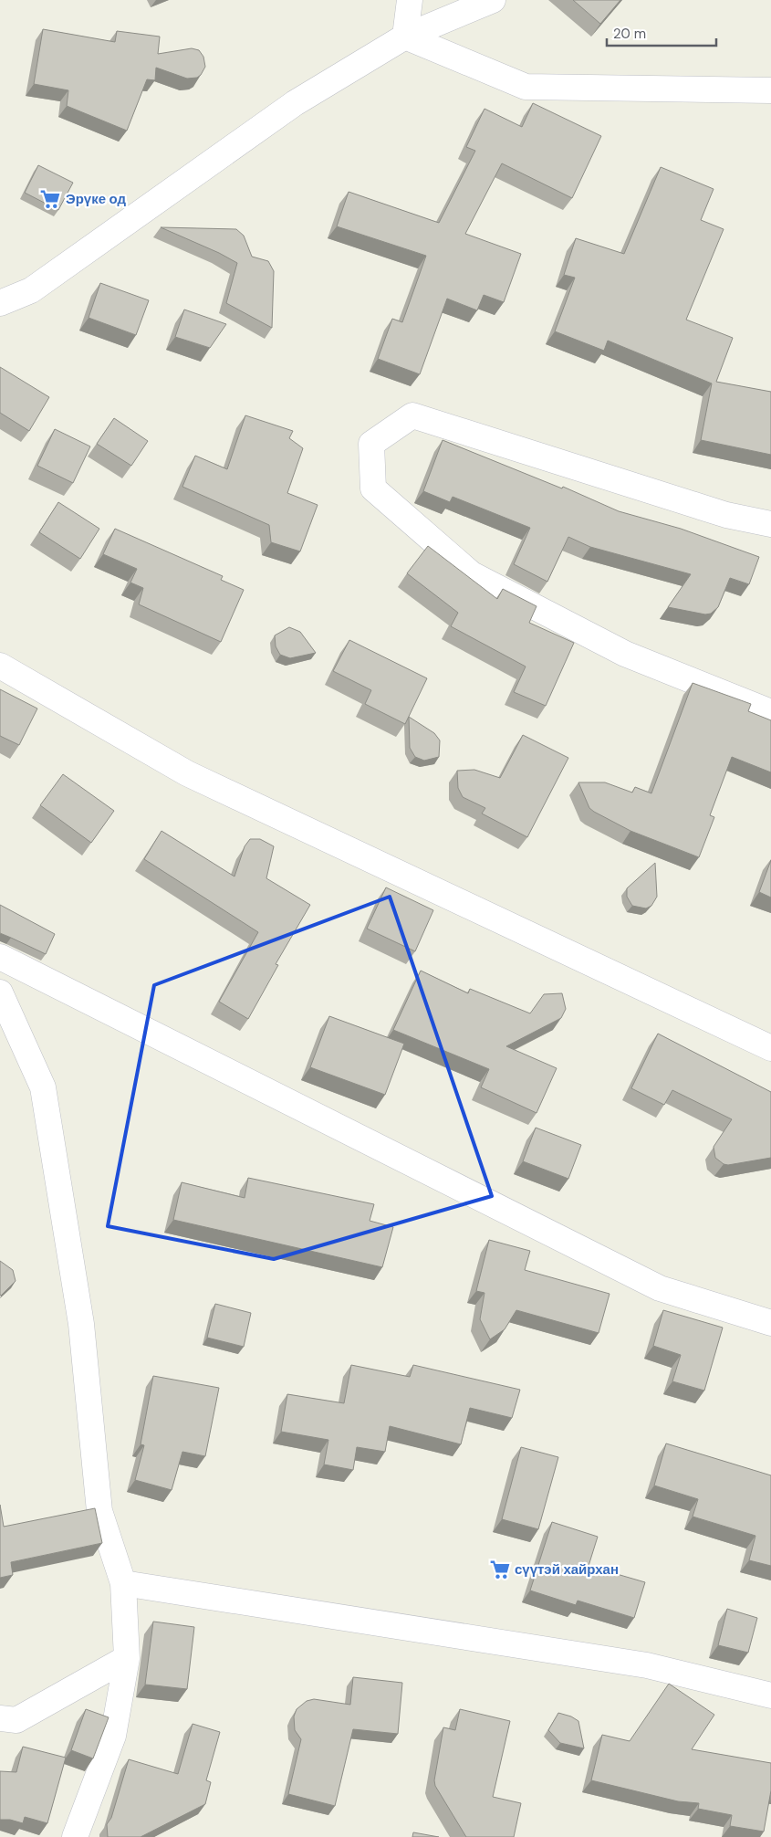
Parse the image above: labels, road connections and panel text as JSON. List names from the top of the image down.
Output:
{
  "places": {
    "supermarket": ["Эрүке од", "сүүтэй хайрхан"]
  },
  "scale_bar": "20 m"
}
